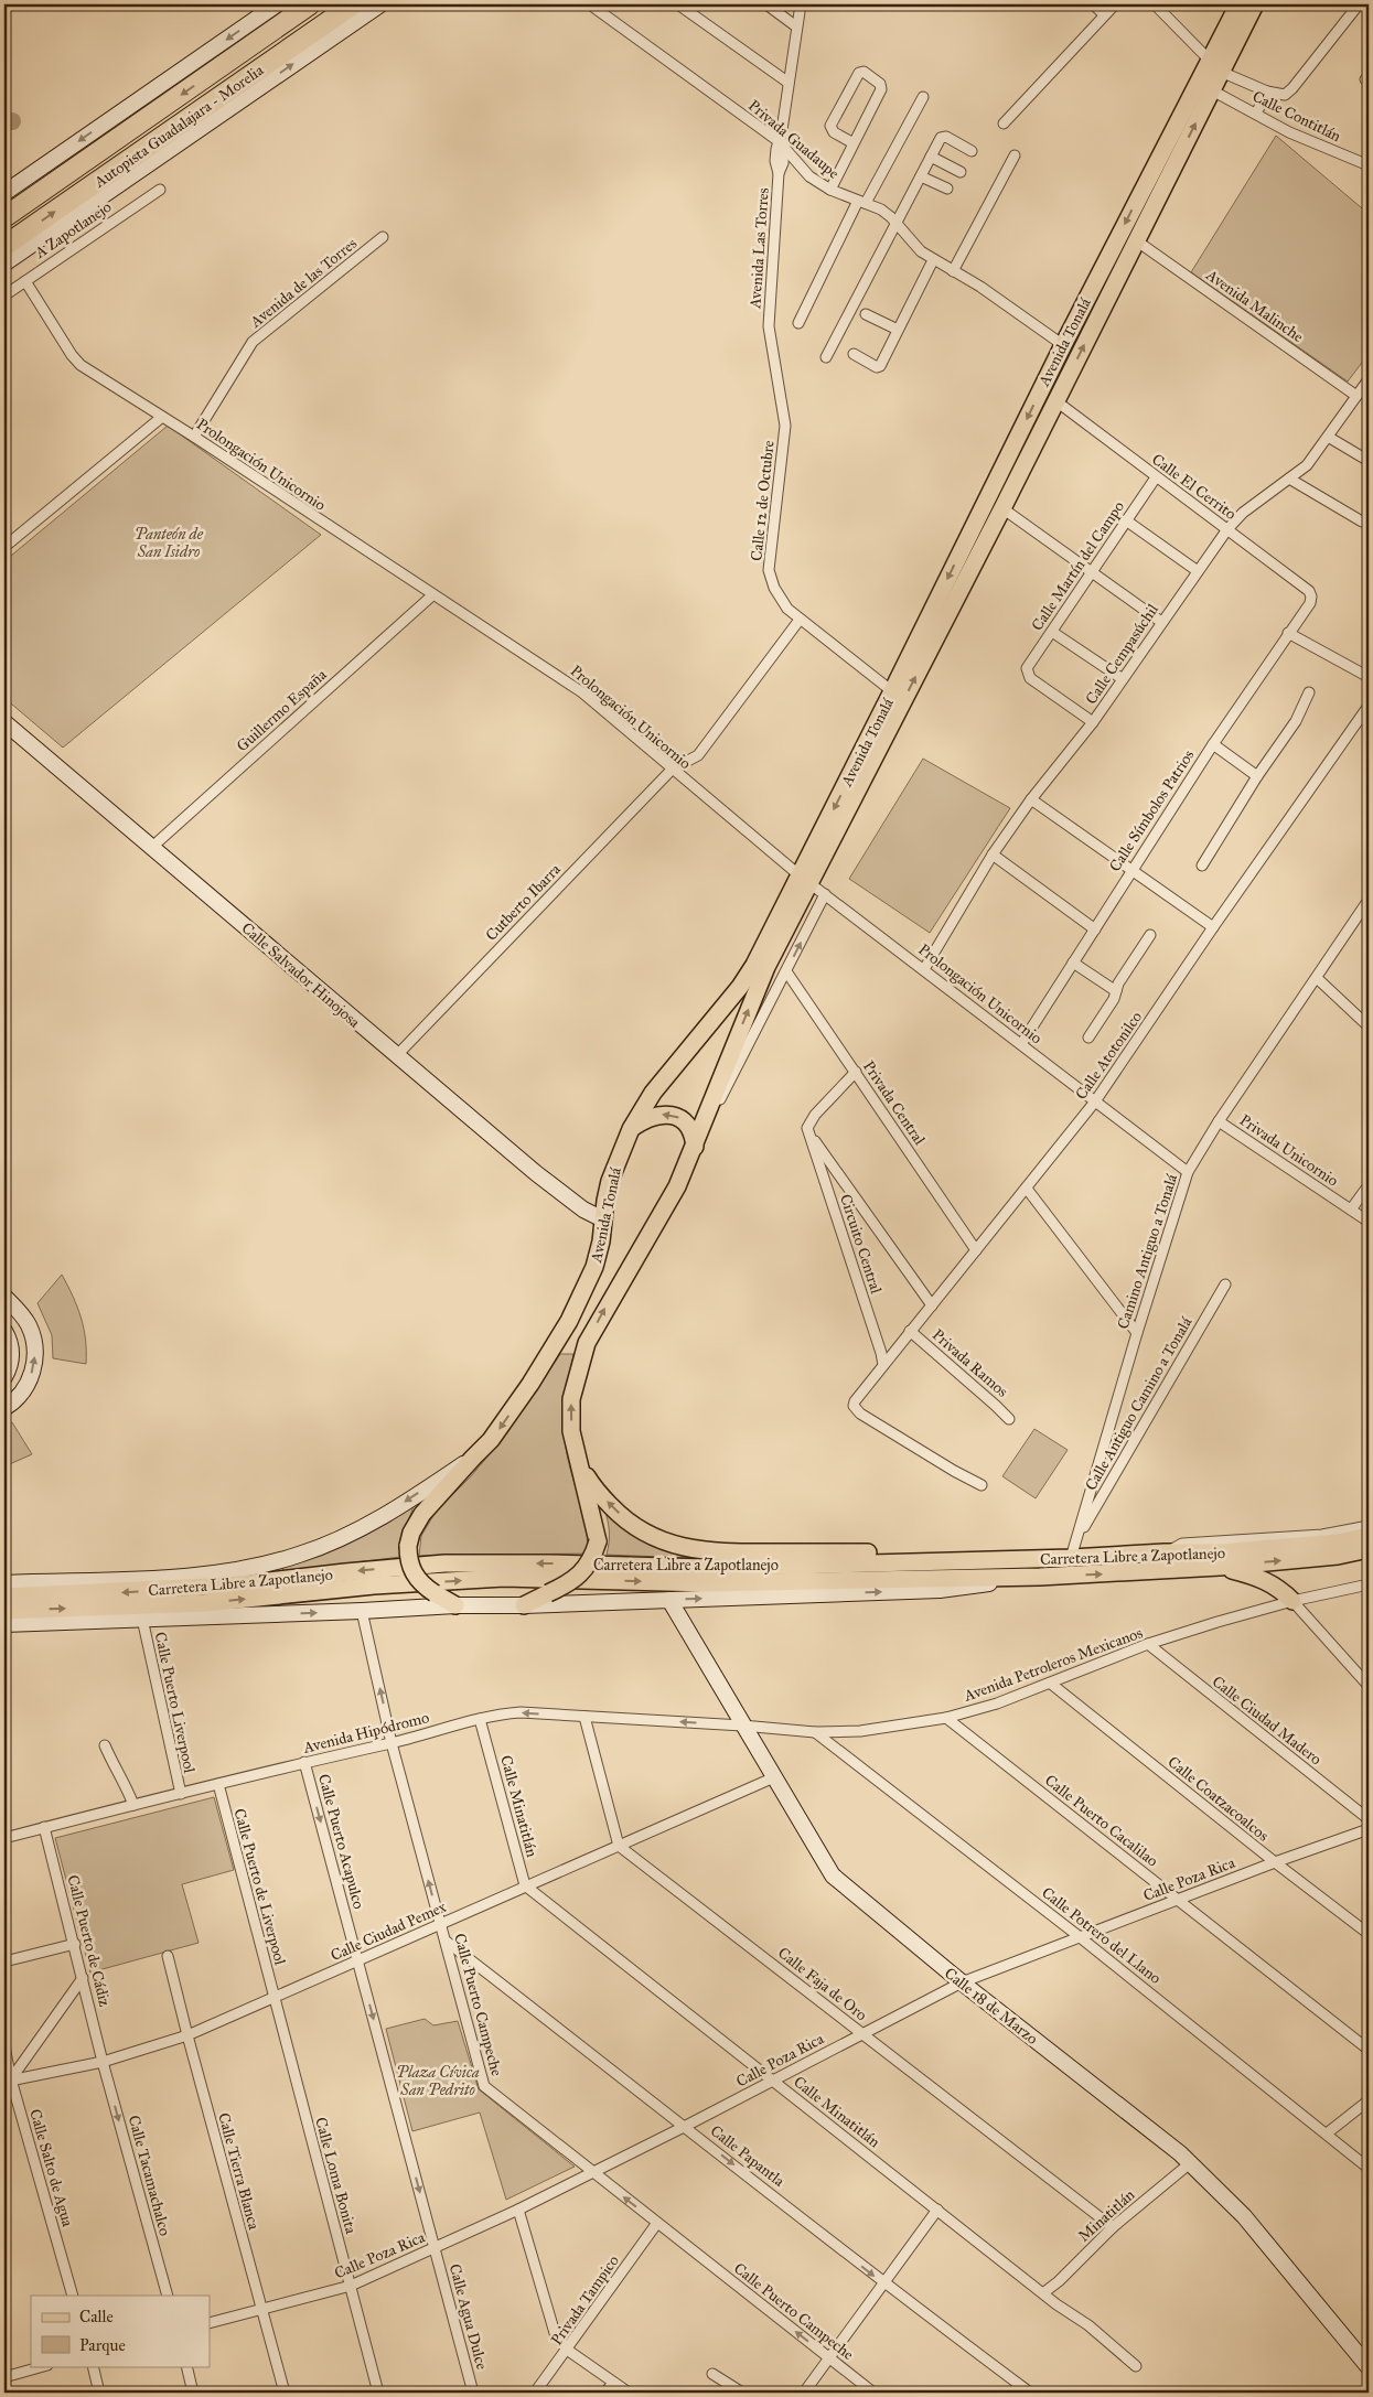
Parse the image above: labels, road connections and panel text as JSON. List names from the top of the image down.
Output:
{
  "streets": {
    "highway": ["Autopista Guadalajara - Morelia"],
    "main road": ["Avenida Tonalá", "Carretera Libre a Zapotlanejo"],
    "street": [
      "Calle Contitlán",
      "Privada Guadaupe",
      "A Zapotlanejo",
      "Avenida Las Torres",
      "Avenida de las Torres",
      "Avenida Malinche",
      "Prolongación Unicornio",
      "Calle El Cerrito",
      "Calle 12 de Octubre",
      "Calle Martín del Campo",
      "Calle Cempasúchil",
      "Guillermo España",
      "Calle Símbolos Patrios",
      "Cutberto Ibarra",
      "Calle Salvador Hinojosa",
      "Calle Atotonilco",
      "Privada Central",
      "Privada Unicornio",
      "Circuito Central",
      "Camino Antiguo a Tonalá",
      "Privada Ramos",
      "Calle Antiguo Camino a Tonalá",
      "Avenida Petroleros Mexicanos",
      "Calle Puerto Liverpool",
      "Calle Ciudad Madero",
      "Avenida Hipódromo",
      "Calle Coatzacoalcos",
      "Calle Minatitlán",
      "Calle Puerto Cacalilao",
      "Calle Puerto Acapulco",
      "Calle Poza Rica",
      "Calle Puerto de Liverpool",
      "Calle Ciudad Pemex",
      "Calle Potrero del Llano",
      "Calle Puerto de Cádiz",
      "Calle Faja de Oro",
      "Calle Puerto Campeche",
      "Calle 18 de Marzo",
      "Calle Papantla",
      "Calle Salto de Agua",
      "Calle Tierra Blanca",
      "Calle Tacamachalco",
      "Calle Loma Bonita",
      "Minatitlán",
      "Privada Tampico",
      "Calle Agua Dulce"
    ]
  },
  "crossings": [
    ["Calle Contitlán", "Avenida Tonalá"],
    ["Privada Guadaupe", "Avenida Las Torres"],
    ["Privada Guadaupe", "Avenida Tonalá"],
    ["A Zapotlanejo", "Prolongación Unicornio"],
    ["Avenida Las Torres", "Calle 12 de Octubre"],
    ["Avenida de las Torres", "Prolongación Unicornio"],
    ["Avenida Malinche", "Avenida Tonalá"],
    ["Avenida Malinche", "Calle Cempasúchil"],
    ["Avenida Tonalá", "Prolongación Unicornio"],
    ["Avenida Tonalá", "Calle El Cerrito"],
    ["Avenida Tonalá", "Calle 12 de Octubre"],
    ["Avenida Tonalá", "Calle Salvador Hinojosa"],
    ["Avenida Tonalá", "Carretera Libre a Zapotlanejo"],
    ["Prolongación Unicornio", "Calle Cempasúchil"],
    ["Prolongación Unicornio", "Guillermo España"],
    ["Prolongación Unicornio", "Calle Símbolos Patrios"],
    ["Prolongación Unicornio", "Cutberto Ibarra"],
    ["Prolongación Unicornio", "Calle Atotonilco"],
    ["Prolongación Unicornio", "Camino Antiguo a Tonalá"],
    ["Calle El Cerrito", "Calle Martín del Campo"],
    ["Calle El Cerrito", "Calle Cempasúchil"],
    ["Calle El Cerrito", "Calle Símbolos Patrios"],
    ["Calle 12 de Octubre", "Cutberto Ibarra"],
    ["Calle Martín del Campo", "Calle Cempasúchil"],
    ["Guillermo España", "Calle Salvador Hinojosa"],
    ["Cutberto Ibarra", "Calle Salvador Hinojosa"],
    ["Calle Atotonilco", "Privada Central"],
    ["Calle Atotonilco", "Circuito Central"],
    ["Calle Atotonilco", "Privada Ramos"],
    ["Privada Unicornio", "Camino Antiguo a Tonalá"],
    ["Camino Antiguo a Tonalá", "Calle Antiguo Camino a Tonalá"],
    ["Camino Antiguo a Tonalá", "Carretera Libre a Zapotlanejo"],
    ["Carretera Libre a Zapotlanejo", "Calle Puerto Liverpool"],
    ["Carretera Libre a Zapotlanejo", "Calle Puerto Campeche"],
    ["Carretera Libre a Zapotlanejo", "Calle 18 de Marzo"],
    ["Avenida Petroleros Mexicanos", "Calle Ciudad Madero"],
    ["Avenida Petroleros Mexicanos", "Avenida Hipódromo"],
    ["Avenida Petroleros Mexicanos", "Calle Coatzacoalcos"],
    ["Avenida Petroleros Mexicanos", "Calle Puerto Cacalilao"],
    ["Avenida Petroleros Mexicanos", "Calle Potrero del Llano"],
    ["Avenida Petroleros Mexicanos", "Calle 18 de Marzo"],
    ["Calle Puerto Liverpool", "Avenida Hipódromo"],
    ["Avenida Hipódromo", "Calle Minatitlán"],
    ["Avenida Hipódromo", "Calle Puerto Acapulco"],
    ["Avenida Hipódromo", "Calle Puerto de Liverpool"],
    ["Avenida Hipódromo", "Calle Puerto de Cádiz"],
    ["Avenida Hipódromo", "Calle Puerto Campeche"],
    ["Avenida Hipódromo", "Calle 18 de Marzo"],
    ["Calle Coatzacoalcos", "Calle Poza Rica"],
    ["Calle Minatitlán", "Calle Poza Rica"],
    ["Calle Minatitlán", "Calle Ciudad Pemex"],
    ["Calle Minatitlán", "Minatitlán"],
    ["Calle Puerto Cacalilao", "Calle Poza Rica"],
    ["Calle Puerto Acapulco", "Calle Poza Rica"],
    ["Calle Puerto Acapulco", "Calle Ciudad Pemex"],
    ["Calle Puerto Acapulco", "Calle Agua Dulce"],
    ["Calle Poza Rica", "Calle Potrero del Llano"],
    ["Calle Poza Rica", "Calle Faja de Oro"],
    ["Calle Poza Rica", "Calle Puerto Campeche"],
    ["Calle Poza Rica", "Calle 18 de Marzo"],
    ["Calle Poza Rica", "Calle Papantla"],
    ["Calle Poza Rica", "Calle Tierra Blanca"],
    ["Calle Poza Rica", "Calle Loma Bonita"],
    ["Calle Poza Rica", "Calle Agua Dulce"],
    ["Calle Puerto de Liverpool", "Calle Ciudad Pemex"],
    ["Calle Puerto de Liverpool", "Calle Loma Bonita"],
    ["Calle Ciudad Pemex", "Calle Puerto de Cádiz"],
    ["Calle Ciudad Pemex", "Calle Faja de Oro"],
    ["Calle Ciudad Pemex", "Calle Puerto Campeche"],
    ["Calle Ciudad Pemex", "Calle 18 de Marzo"],
    ["Calle Ciudad Pemex", "Calle Salto de Agua"],
    ["Calle Ciudad Pemex", "Calle Tierra Blanca"],
    ["Calle Ciudad Pemex", "Calle Tacamachalco"],
    ["Calle Ciudad Pemex", "Calle Loma Bonita"],
    ["Calle Puerto de Cádiz", "Calle Tacamachalco"],
    ["Calle Faja de Oro", "Minatitlán"],
    ["Calle Puerto Campeche", "Calle Papantla"],
    ["Calle Puerto Campeche", "Privada Tampico"],
    ["Calle 18 de Marzo", "Minatitlán"]
  ],
  "one_way": ["Calle Puerto Acapulco", "Calle Puerto Campeche", "Calle Tacamachalco"],
  "parks": ["Panteón de San Isidro", "Plaza Cívica San Pedrito"],
  "legend": ["Calle", "Parque"]
}
